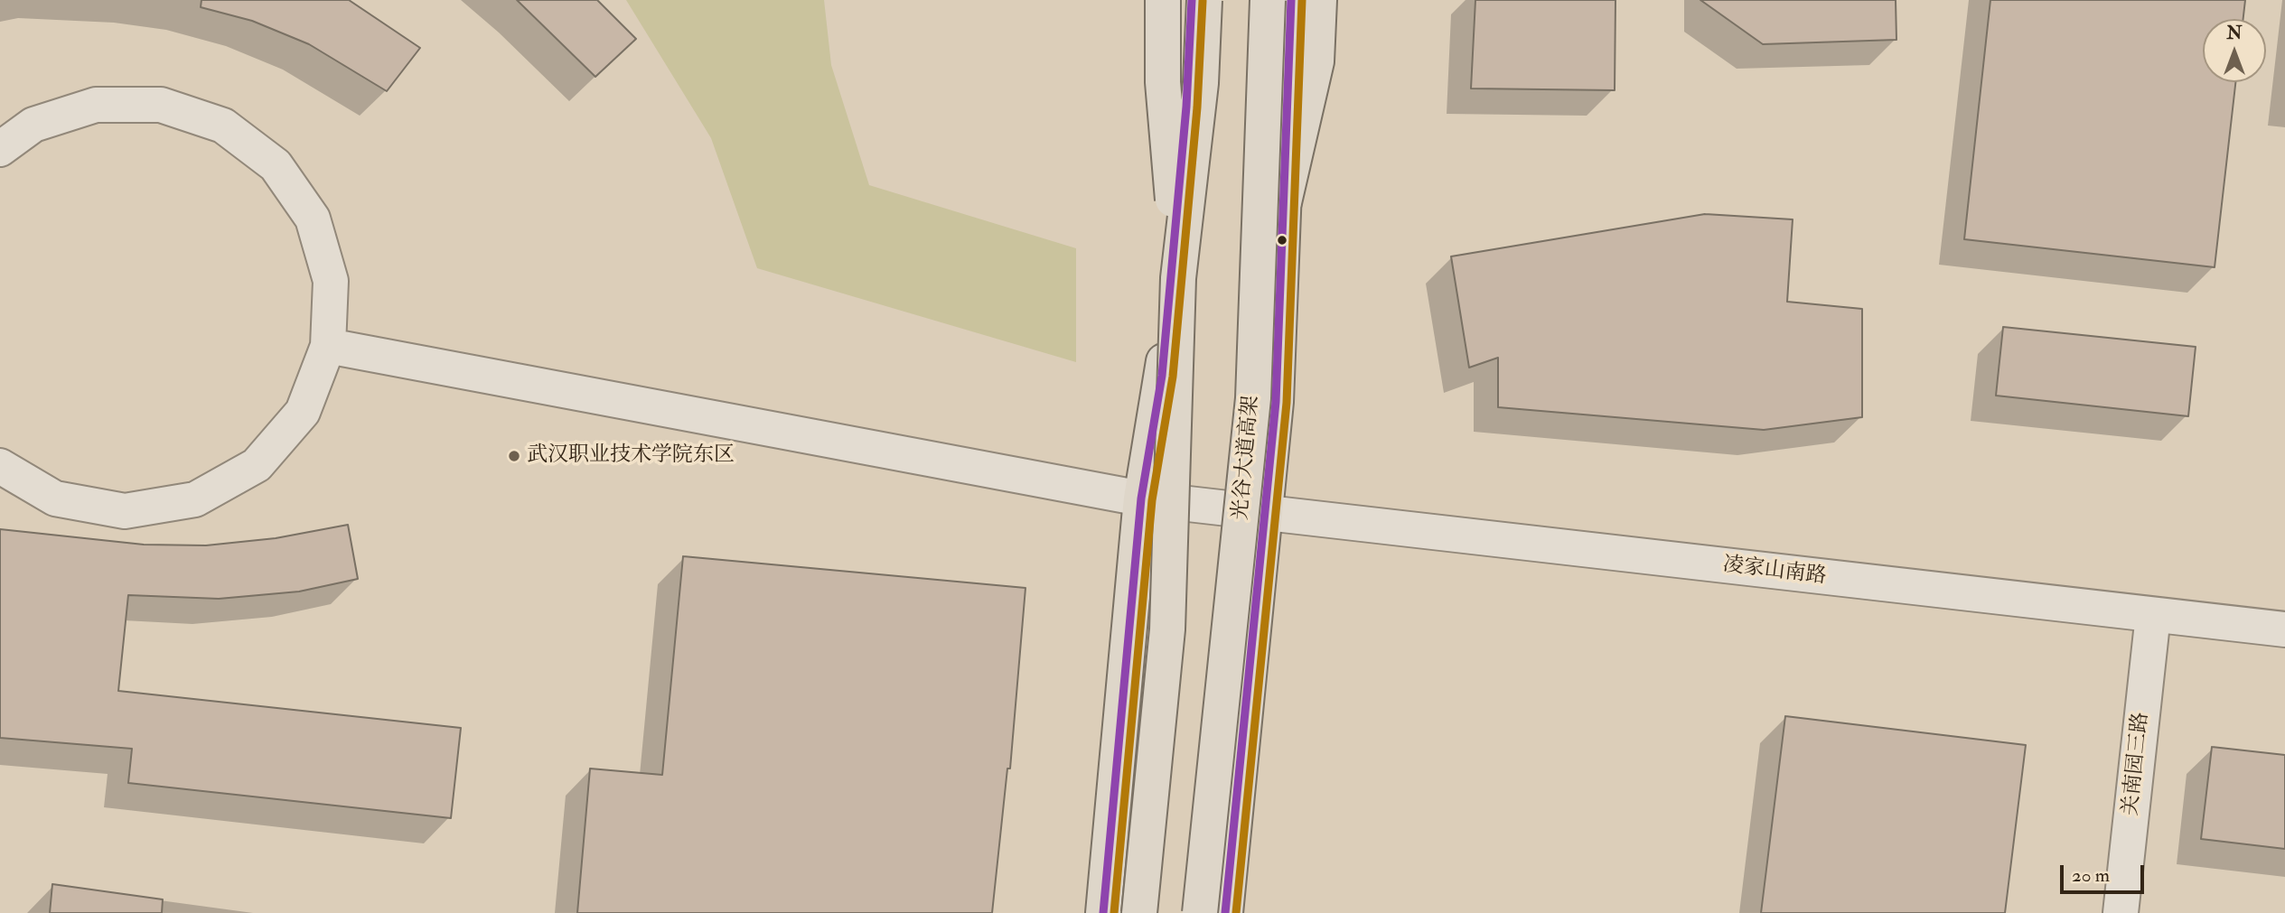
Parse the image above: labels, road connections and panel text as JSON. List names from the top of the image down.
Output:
{
  "streets": {
    "main road": ["光谷大道高架"],
    "street": ["凌家山南路", "关南园三路"]
  },
  "crossings": [
    ["凌家山南路", "关南园三路"]
  ],
  "places": ["武汉职业技术学院东区"],
  "scale_bar": "20 m",
  "north": "top"
}
